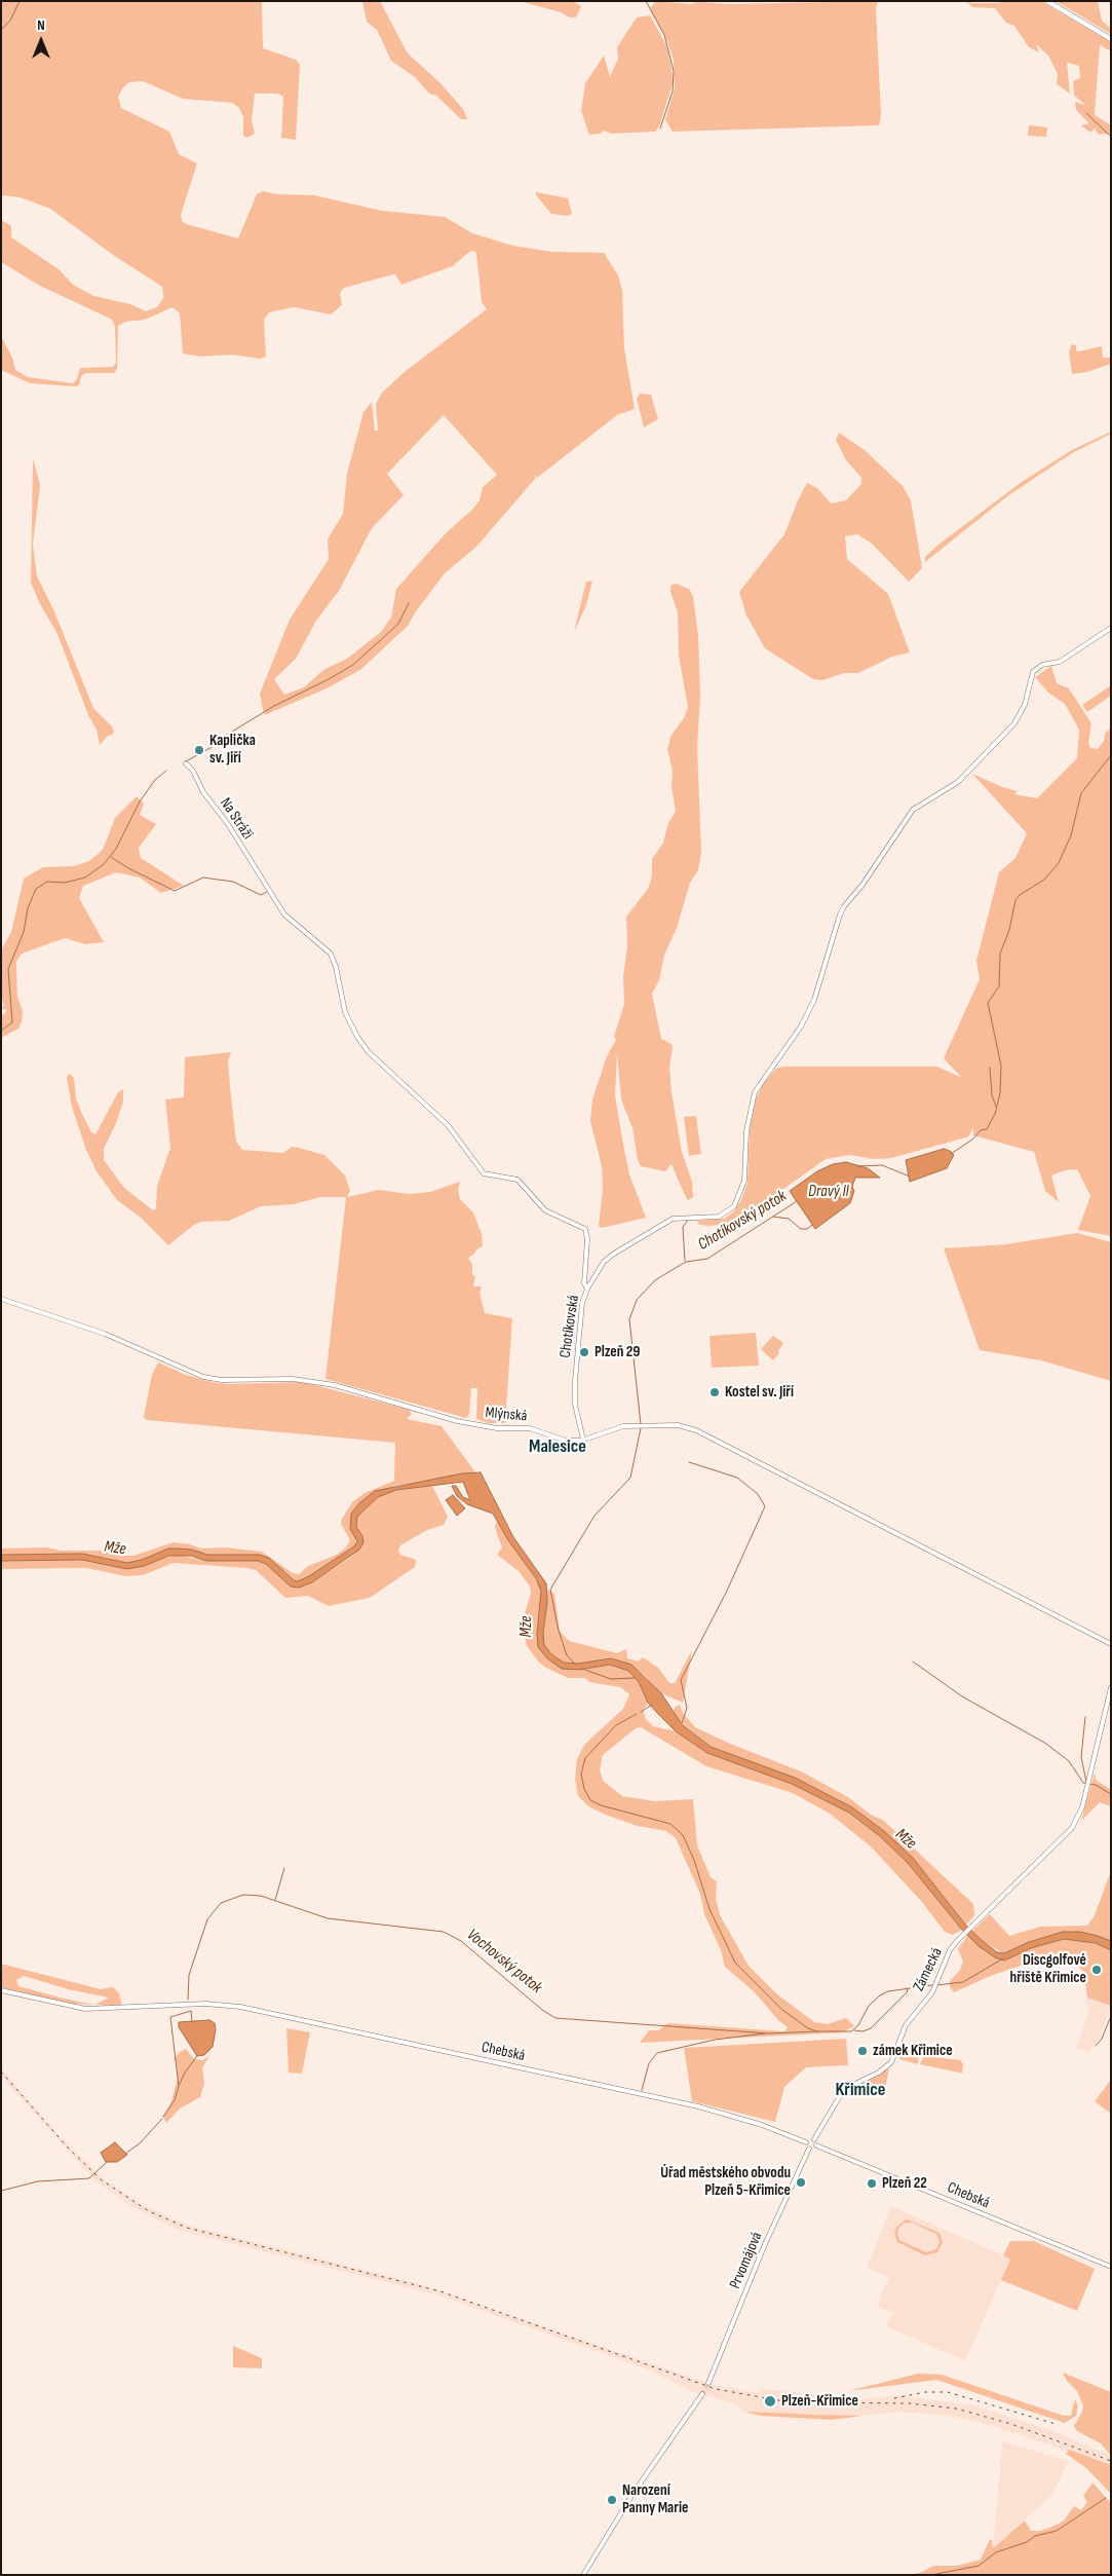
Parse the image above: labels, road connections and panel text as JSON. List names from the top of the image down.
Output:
{
  "streets": {
    "street": [
      "Na Stráži",
      "Chotíkovská",
      "Mlýnská",
      "Zámecká",
      "Chebská",
      "Prvomájová"
    ]
  },
  "crossings": [
    ["Na Stráži", "Chotíkovská"],
    ["Chotíkovská", "Mlýnská"]
  ],
  "districts": ["Malesice", "Křimice"],
  "water": [
    "Dravý II",
    "Chotíkovský potok",
    "Mže",
    "Vochovský potok"
  ],
  "places": [
    "Kaplička sv. Jiří",
    "Plzeň 29",
    "Kostel sv. Jiří",
    "Discgolfové hřiště Křimice",
    "zámek Křimice",
    "Úřad městského obvodu Plzeň 5-Křimice",
    "Plzeň 22",
    "Plzeň-Křimice",
    "Narození Panny Marie"
  ],
  "north": "top"
}
